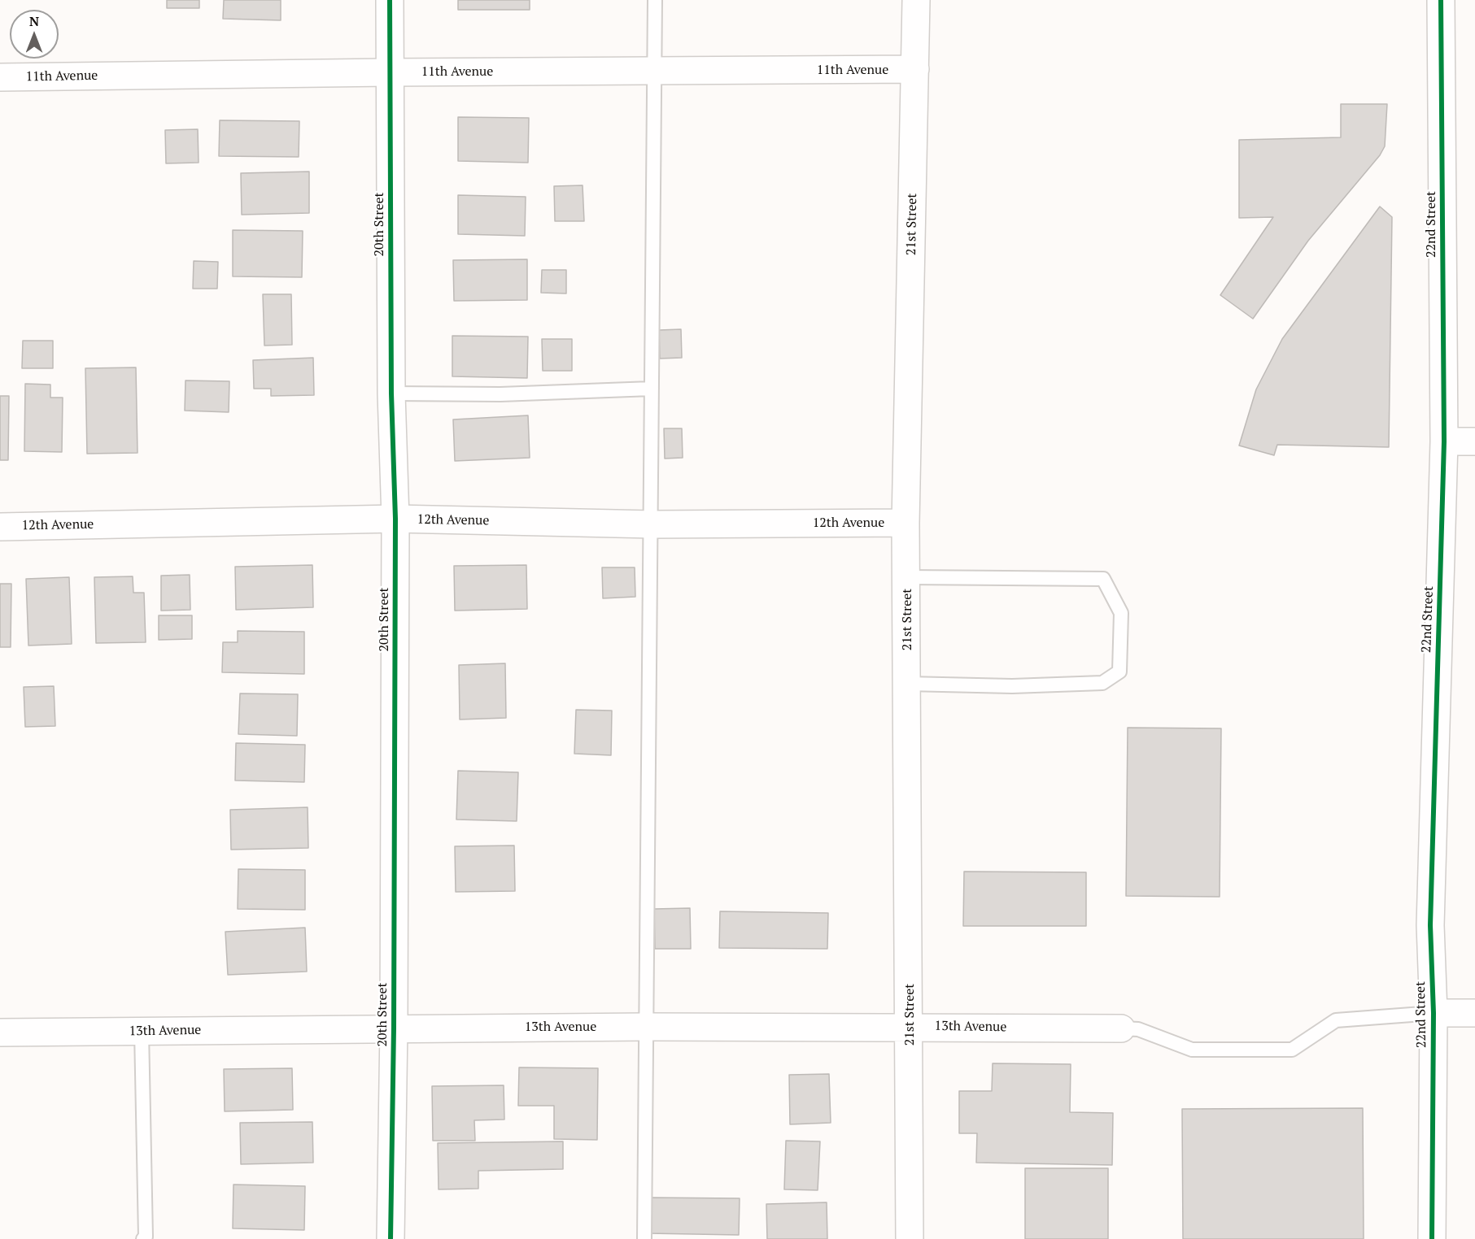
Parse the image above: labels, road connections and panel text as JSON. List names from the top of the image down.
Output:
{
  "streets": {
    "street": [
      "11th Avenue",
      "20th Street",
      "21st Street",
      "22nd Street",
      "12th Avenue",
      "13th Avenue"
    ]
  },
  "crossings": [
    ["11th Avenue", "20th Street"],
    ["11th Avenue", "21st Street"],
    ["20th Street", "12th Avenue"],
    ["20th Street", "13th Avenue"],
    ["21st Street", "12th Avenue"],
    ["21st Street", "13th Avenue"]
  ],
  "north": "top"
}
